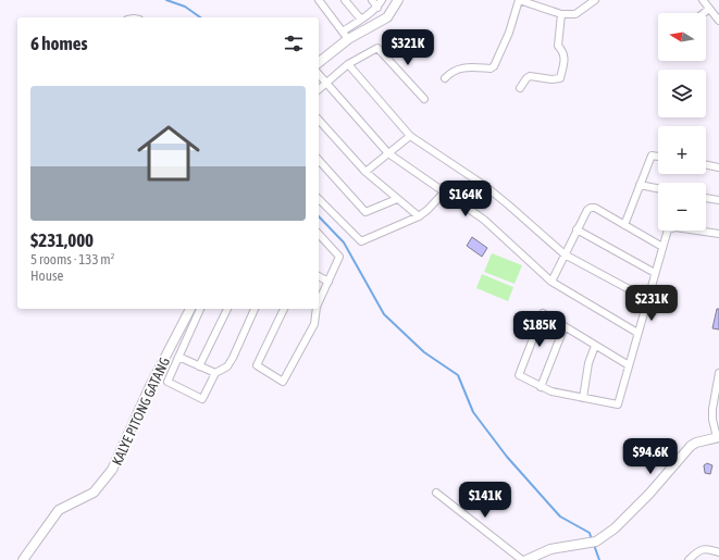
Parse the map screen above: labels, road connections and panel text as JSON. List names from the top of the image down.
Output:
{
  "streets": {
    "street": ["KALYE PITONG GATANG"]
  },
  "north": "left",
  "page": {
    "map_buttons": ["+", "−"],
    "heading": "6 homes",
    "price": [
      "$321K",
      "$164K",
      "$231K",
      "$185K",
      "$94.6K",
      "$141K"
    ],
    "list": [
      {
        "name": "$231,000",
        "note": "5 rooms · 133 m² · House"
      }
    ]
  }
}
